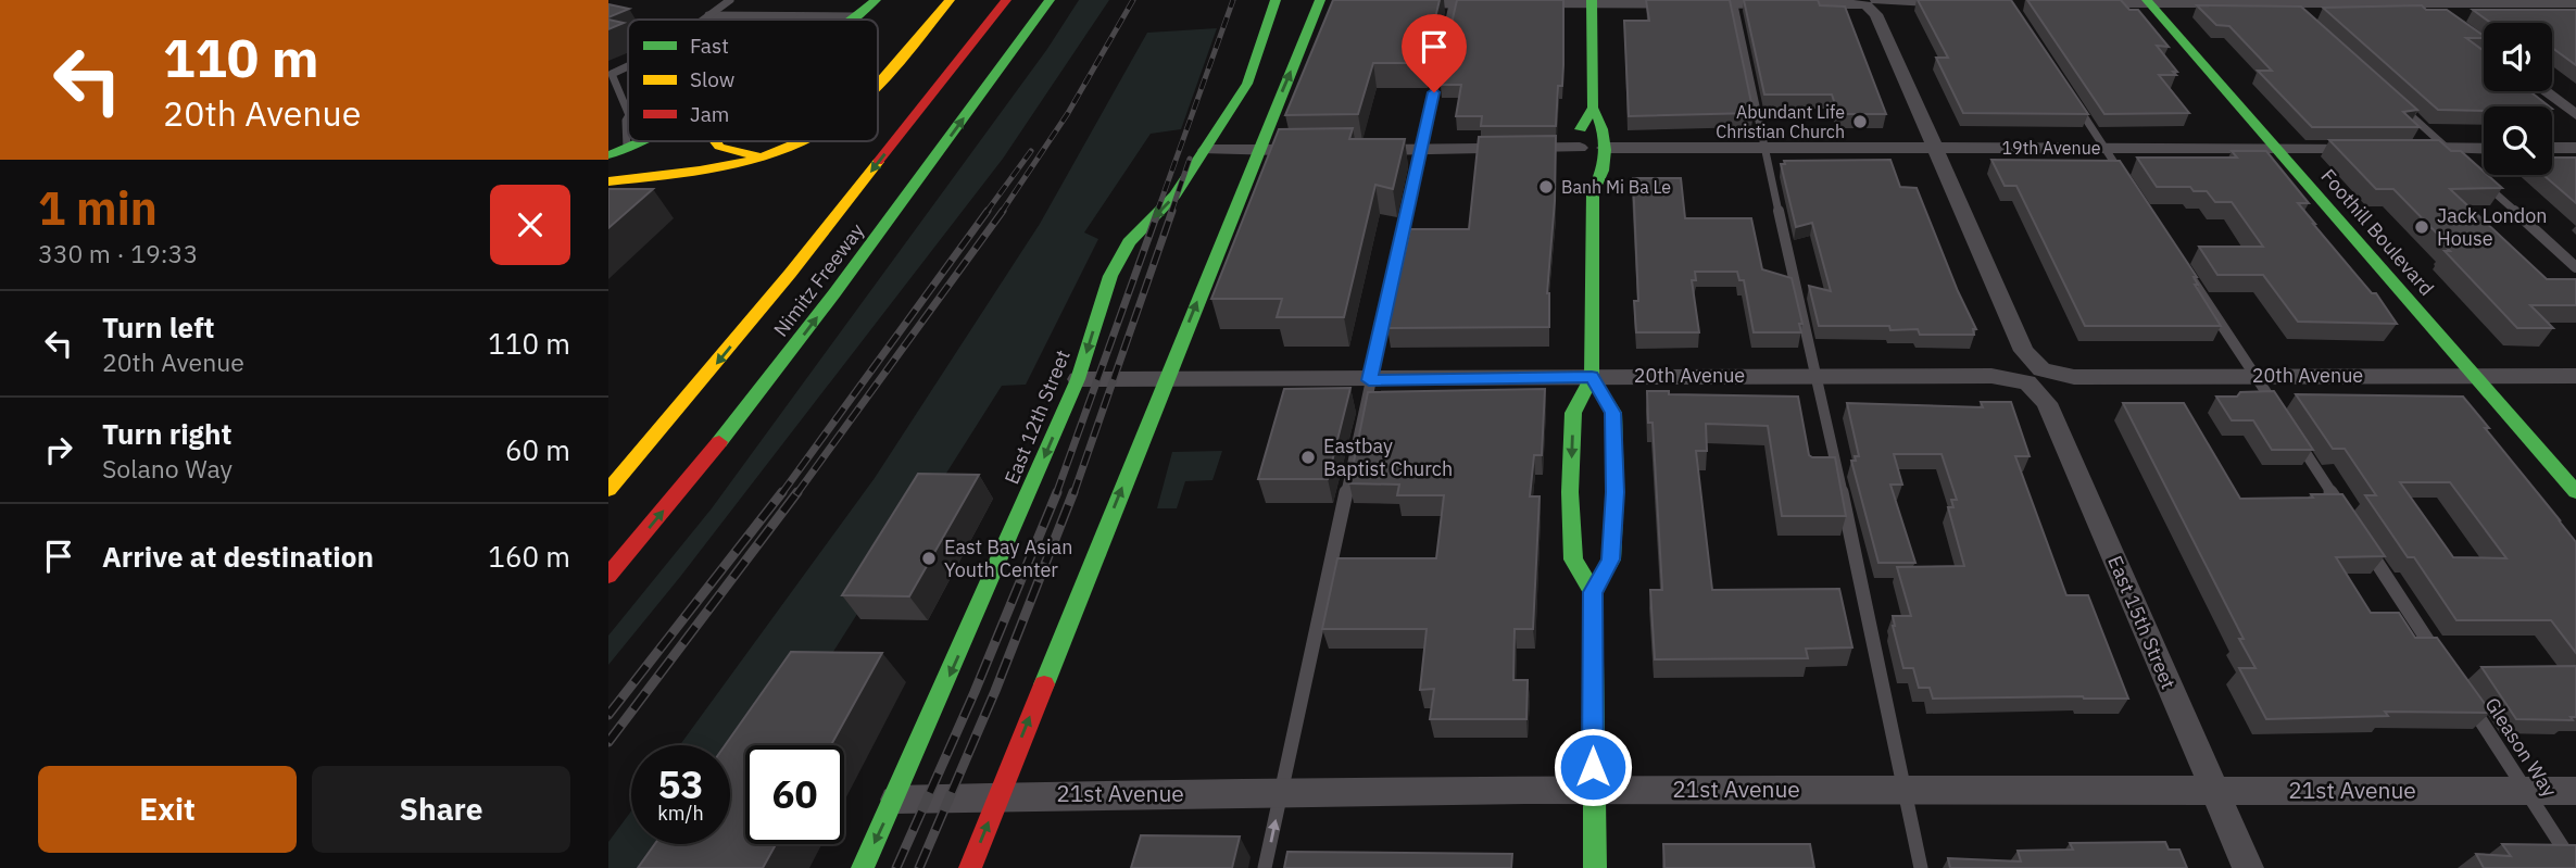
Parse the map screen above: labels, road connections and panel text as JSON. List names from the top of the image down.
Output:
{
  "streets": {
    "main road": ["Foothill Boulevard", "Nimitz Freeway", "East 12th Street"],
    "street": [
      "19th Avenue",
      "20th Avenue",
      "East 15th Street",
      "21st Avenue"
    ],
    "lane": ["Gleason Way"]
  },
  "crossings": [
    ["19th Avenue", "Foothill Boulevard"],
    ["19th Avenue", "East 15th Street"],
    ["Foothill Boulevard", "20th Avenue"],
    ["20th Avenue", "East 12th Street"],
    ["20th Avenue", "East 15th Street"],
    ["East 12th Street", "21st Avenue"],
    ["East 15th Street", "21st Avenue"],
    ["Gleason Way", "21st Avenue"]
  ],
  "places": [
    "Abundant Life Christian Church",
    "Banh Mi Ba Le",
    "Jack London House",
    "Eastbay Baptist Church",
    "East Bay Asian Youth Center"
  ],
  "legend": ["Fast", "Slow", "Jam"],
  "page": {
    "turn": ["110 m", "20th Avenue"],
    "heading": ["1 min", "330 m · 19:33"],
    "list": [
      {
        "name": "Turn left",
        "note": "20th Avenue",
        "value": "110 m"
      },
      {
        "name": "Turn right",
        "note": "Solano Way",
        "value": "60 m"
      },
      {
        "name": "Arrive at destination",
        "value": "160 m"
      }
    ],
    "speed": "53 km/h",
    "limit": "60",
    "buttons": ["Exit", "Share"]
  }
}
